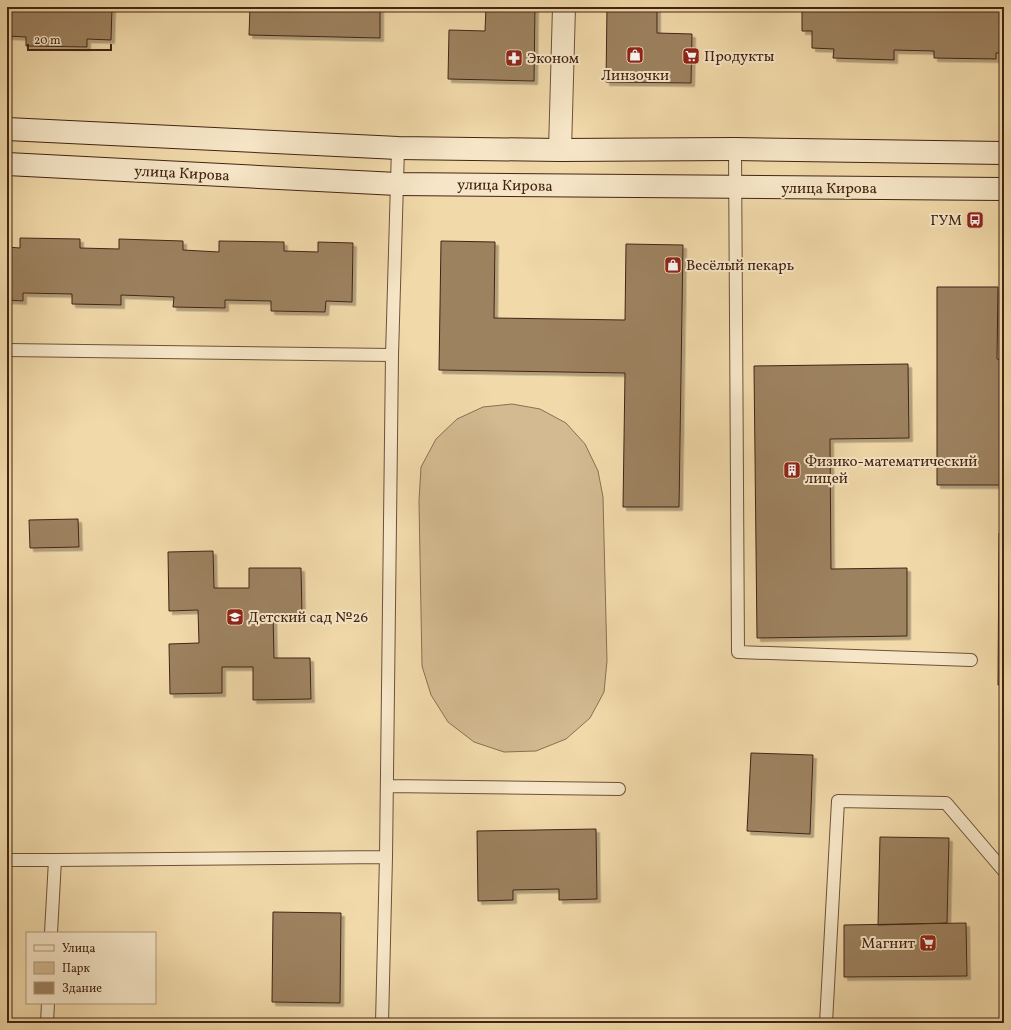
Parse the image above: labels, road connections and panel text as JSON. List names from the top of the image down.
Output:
{
  "streets": {
    "main road": ["улица Кирова"]
  },
  "places": {
    "shop": ["Линзочки", "Весёлый пекарь"],
    "supermarket": ["Продукты", "Магнит"],
    "pharmacy": ["Эконом"],
    "bus stop": ["ГУМ"],
    "building": ["Физико-математический лицей"],
    "school or university": ["Детский сад №26"]
  },
  "legend": ["Улица", "Парк", "Здание"],
  "scale_bar": "20 m"
}
